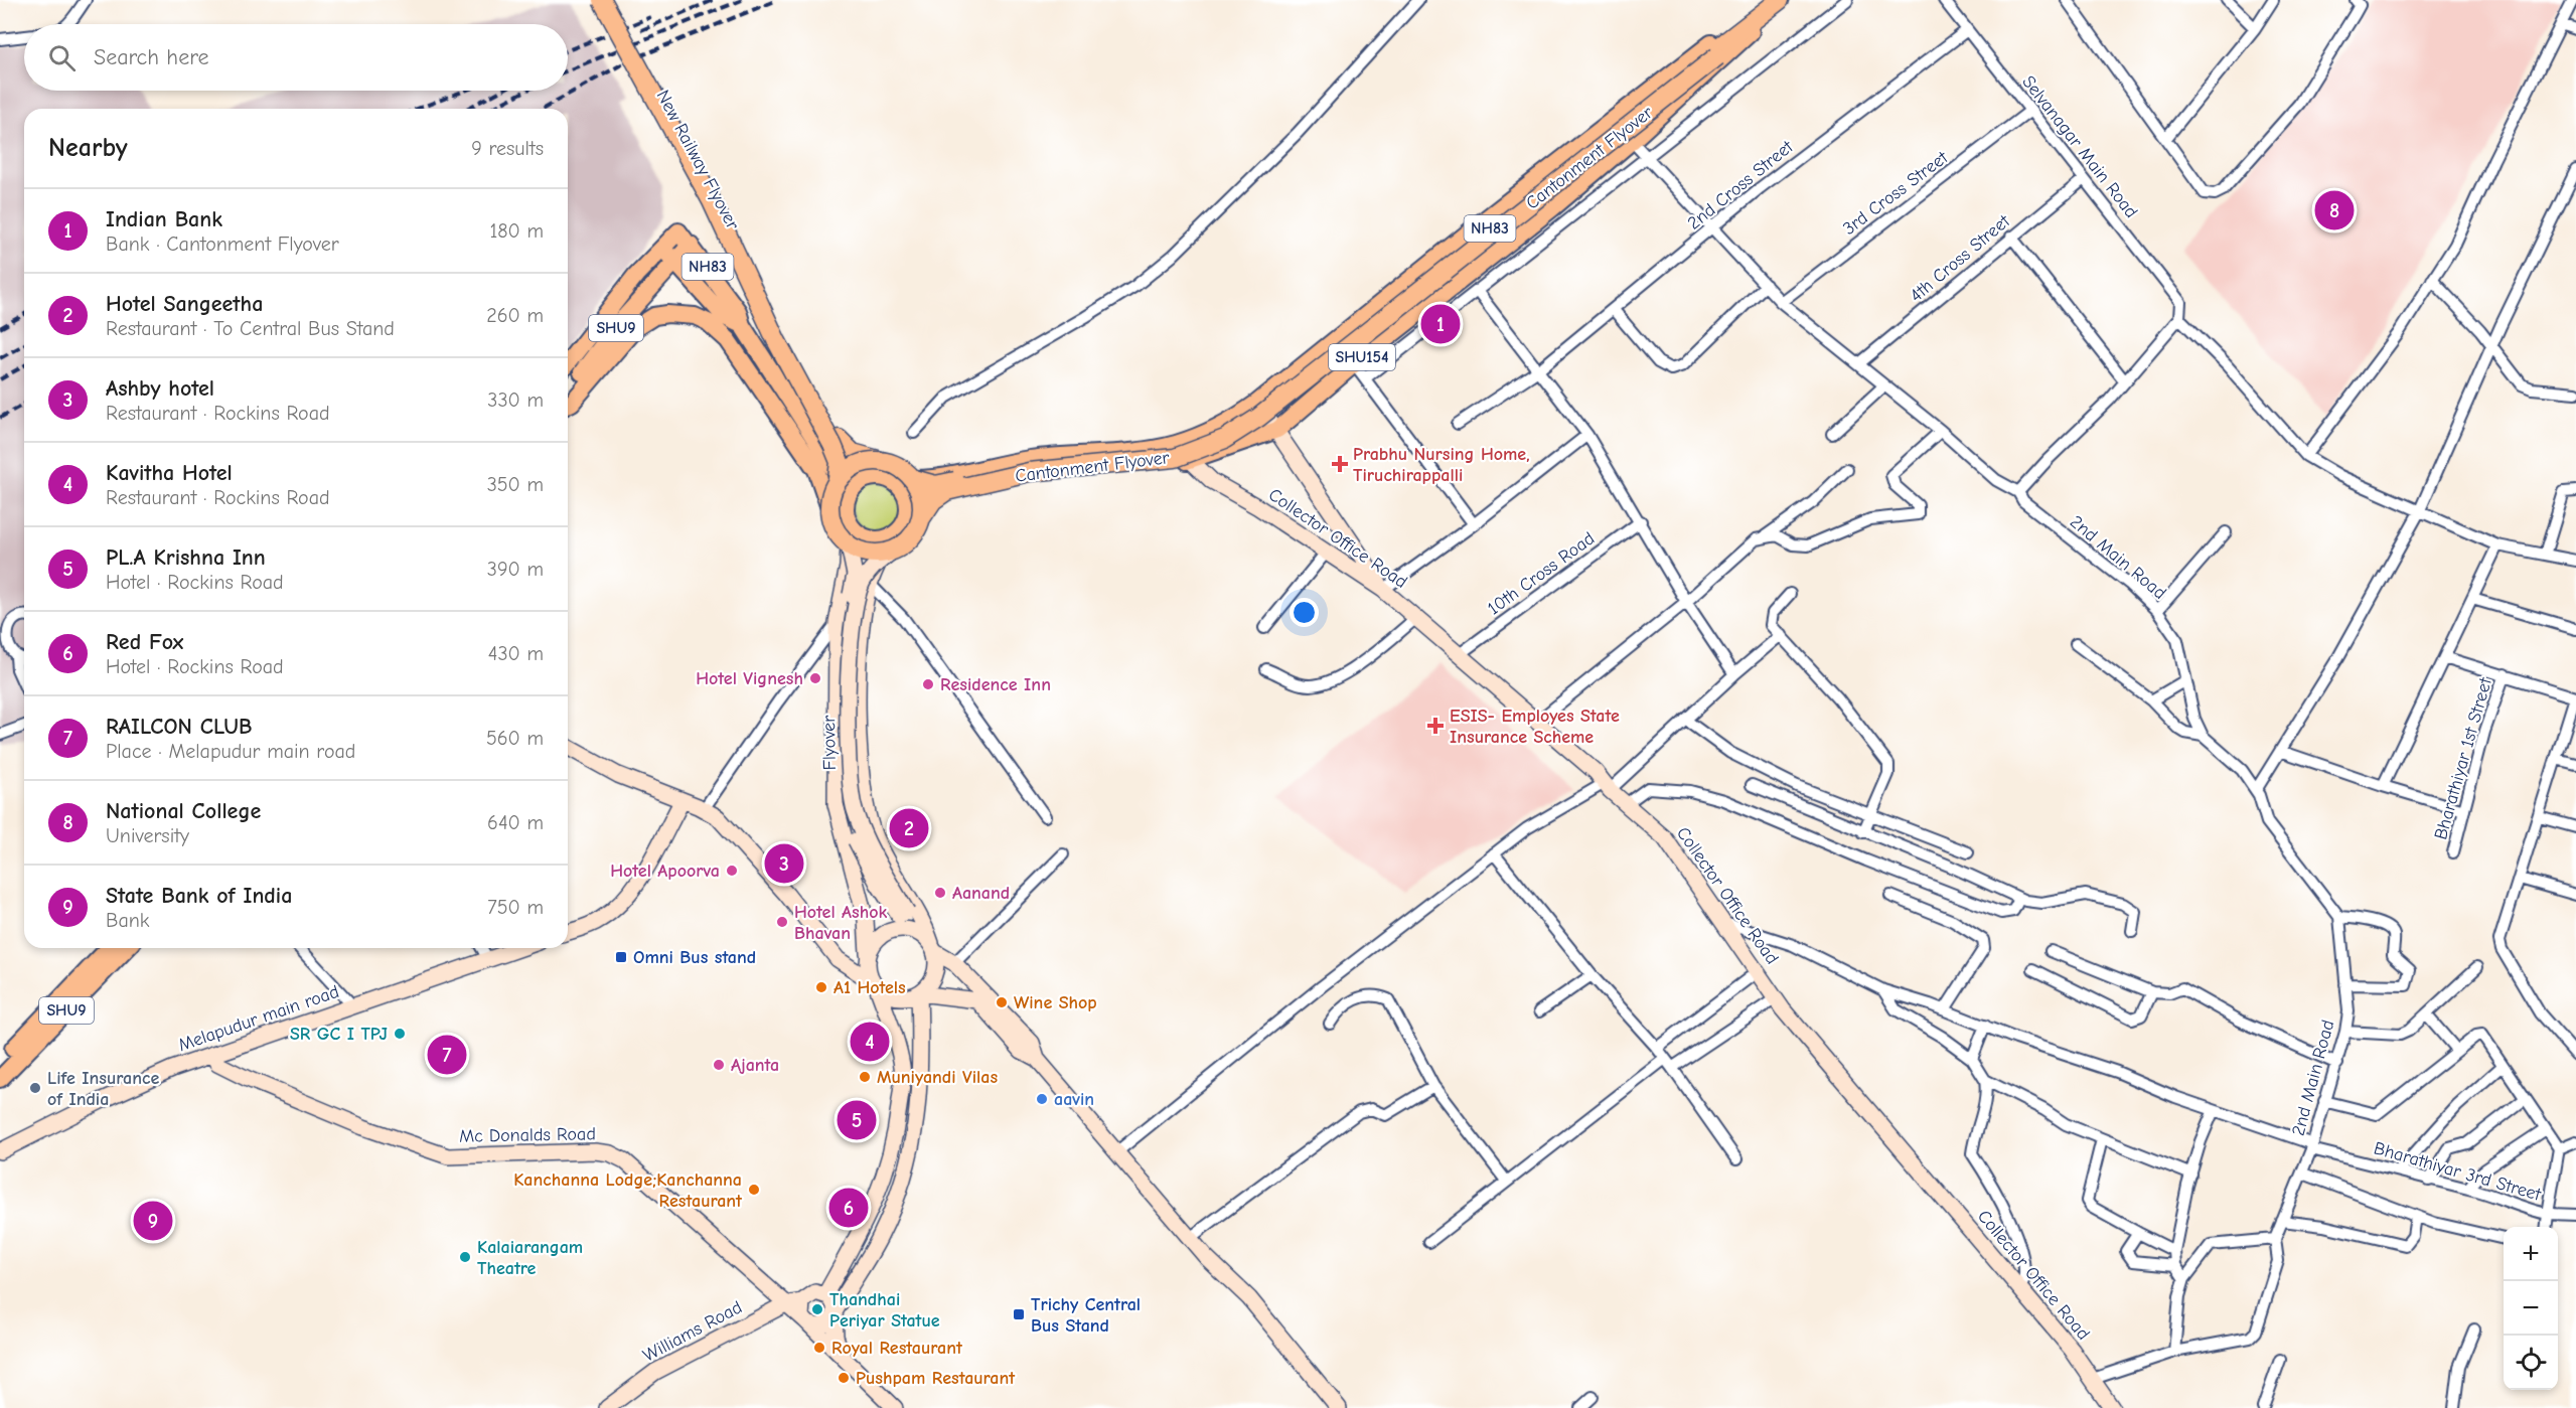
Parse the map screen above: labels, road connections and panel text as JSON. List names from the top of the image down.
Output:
{
  "streets": {
    "highway": ["Cantonment Flyover", "New Railway Flyover", "NH83"],
    "main road": [
      "SHU9",
      "SHU154",
      "Collector Office Road",
      "Flyover",
      "Melapudur main road",
      "Mc Donalds Road",
      "Williams Road"
    ],
    "street": [
      "Selvanagar Main Road",
      "2nd Cross Street",
      "3rd Cross Street",
      "4th Cross Street",
      "2nd Main Road",
      "10th Cross Road",
      "Bharathiyar 1st Street",
      "Bharathiyar 3rd Street"
    ]
  },
  "crossings": [
    ["Selvanagar Main Road", "2nd Cross Street"],
    ["Selvanagar Main Road", "3rd Cross Street"],
    ["Selvanagar Main Road", "4th Cross Street"],
    ["Cantonment Flyover", "New Railway Flyover"],
    ["Cantonment Flyover", "NH83"],
    ["Cantonment Flyover", "SHU154"],
    ["Cantonment Flyover", "Flyover"],
    ["New Railway Flyover", "NH83"],
    ["New Railway Flyover", "SHU154"],
    ["New Railway Flyover", "Flyover"],
    ["2nd Cross Street", "2nd Main Road"],
    ["3rd Cross Street", "2nd Main Road"],
    ["NH83", "SHU9"],
    ["NH83", "SHU154"],
    ["NH83", "Collector Office Road"],
    ["NH83", "Flyover"],
    ["4th Cross Street", "2nd Main Road"],
    ["SHU154", "Collector Office Road"],
    ["SHU154", "2nd Main Road"],
    ["SHU154", "Flyover"],
    ["Collector Office Road", "10th Cross Road"],
    ["Collector Office Road", "Bharathiyar 3rd Street"],
    ["2nd Main Road", "Bharathiyar 3rd Street"],
    ["Melapudur main road", "Mc Donalds Road"],
    ["Mc Donalds Road", "Williams Road"]
  ],
  "places": {
    "health": ["Prabhu Nursing Home, Tiruchirappalli", "ESIS- Employes State Insurance Scheme"],
    "other": [
      "Hotel Vignesh",
      "Residence Inn",
      "Hotel Apoorva",
      "Aanand",
      "Hotel Ashok Bhavan",
      "A1 Hotels",
      "Wine Shop",
      "SR GC I TPJ",
      "Ajanta",
      "Muniyandi Vilas",
      "Life Insurance of India",
      "aavin",
      "Kanchanna Lodge;Kanchanna Restaurant",
      "Kalaiarangam Theatre",
      "Thandhai Periyar Statue",
      "Royal Restaurant",
      "Pushpam Restaurant"
    ],
    "transit": ["Omni Bus stand", "Trichy Central Bus Stand"]
  },
  "page": {
    "search": "Search here",
    "heading": ["Nearby", "9 results"],
    "list": [
      {
        "mark": "1",
        "name": "Indian Bank",
        "note": "Bank · Cantonment Flyover",
        "value": "180 m"
      },
      {
        "mark": "2",
        "name": "Hotel Sangeetha",
        "note": "Restaurant · To Central Bus Stand",
        "value": "260 m"
      },
      {
        "mark": "3",
        "name": "Ashby hotel",
        "note": "Restaurant · Rockins Road",
        "value": "330 m"
      },
      {
        "mark": "4",
        "name": "Kavitha Hotel",
        "note": "Restaurant · Rockins Road",
        "value": "350 m"
      },
      {
        "mark": "5",
        "name": "PL.A Krishna Inn",
        "note": "Hotel · Rockins Road",
        "value": "390 m"
      },
      {
        "mark": "6",
        "name": "Red Fox",
        "note": "Hotel · Rockins Road",
        "value": "430 m"
      },
      {
        "mark": "7",
        "name": "RAILCON CLUB",
        "note": "Place · Melapudur main road",
        "value": "560 m"
      },
      {
        "mark": "8",
        "name": "National College",
        "note": "University",
        "value": "640 m"
      },
      {
        "mark": "9",
        "name": "State Bank of India",
        "note": "Bank",
        "value": "750 m"
      }
    ],
    "pins": [
      "8",
      "1",
      "2",
      "3",
      "4",
      "7",
      "5",
      "6",
      "9"
    ],
    "map_buttons": ["+", "−"]
  }
}
